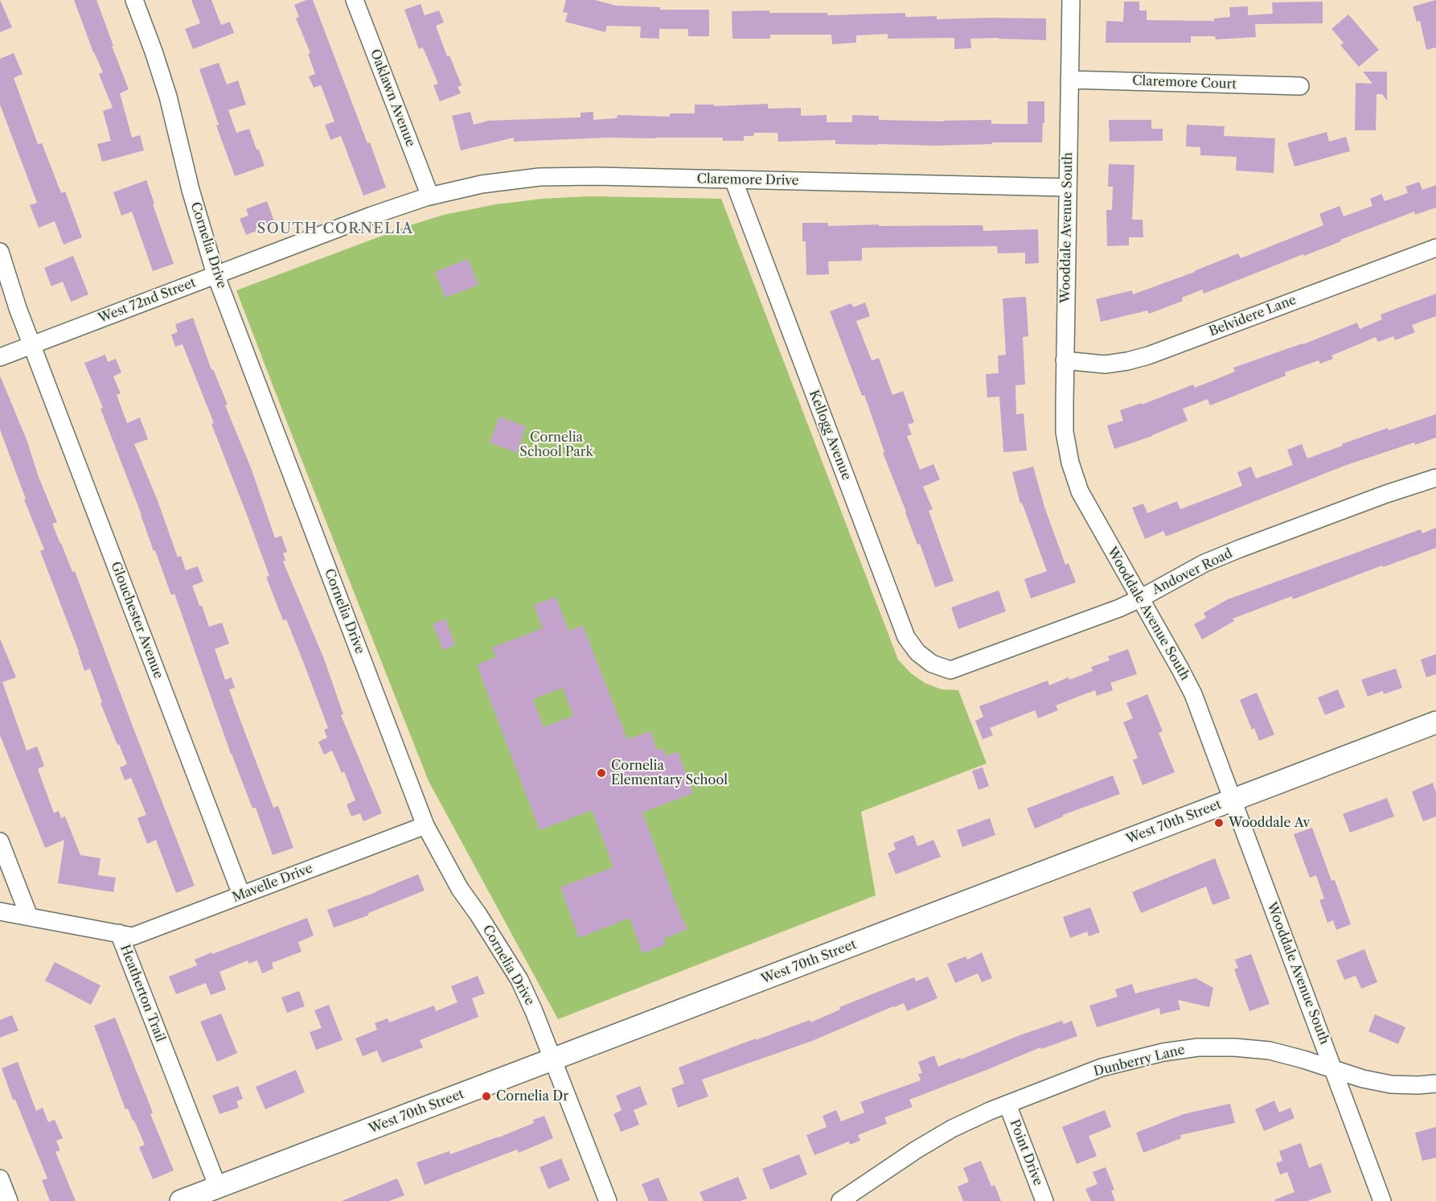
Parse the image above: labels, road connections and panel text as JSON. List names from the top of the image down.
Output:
{
  "streets": {
    "street": [
      "Claremore Court",
      "Oaklawn Avenue",
      "Claremore Drive",
      "Wooddale Avenue South",
      "Cornelia Drive",
      "West 72nd Street",
      "Belvidere Lane",
      "Kellogg Avenue",
      "Andover Road",
      "Glouchester Avenue",
      "West 70th Street",
      "Mavelle Drive",
      "Heatherton Trail",
      "Dunberry Lane",
      "Point Drive"
    ]
  },
  "crossings": [
    ["Claremore Court", "Wooddale Avenue South"],
    ["Oaklawn Avenue", "Claremore Drive"],
    ["Oaklawn Avenue", "West 72nd Street"],
    ["Claremore Drive", "Wooddale Avenue South"],
    ["Claremore Drive", "West 72nd Street"],
    ["Claremore Drive", "Kellogg Avenue"],
    ["Wooddale Avenue South", "Belvidere Lane"],
    ["Wooddale Avenue South", "Andover Road"],
    ["Wooddale Avenue South", "West 70th Street"],
    ["Wooddale Avenue South", "Dunberry Lane"],
    ["Cornelia Drive", "West 72nd Street"],
    ["Cornelia Drive", "West 70th Street"],
    ["Cornelia Drive", "Mavelle Drive"],
    ["West 72nd Street", "Glouchester Avenue"],
    ["Kellogg Avenue", "Andover Road"],
    ["Glouchester Avenue", "Mavelle Drive"],
    ["West 70th Street", "Heatherton Trail"],
    ["Mavelle Drive", "Heatherton Trail"],
    ["Dunberry Lane", "Point Drive"]
  ],
  "districts": ["SOUTH CORNELIA"],
  "parks": ["Cornelia School Park"],
  "places": ["Cornelia Elementary School", "Wooddale Av", "Cornelia Dr"]
}
